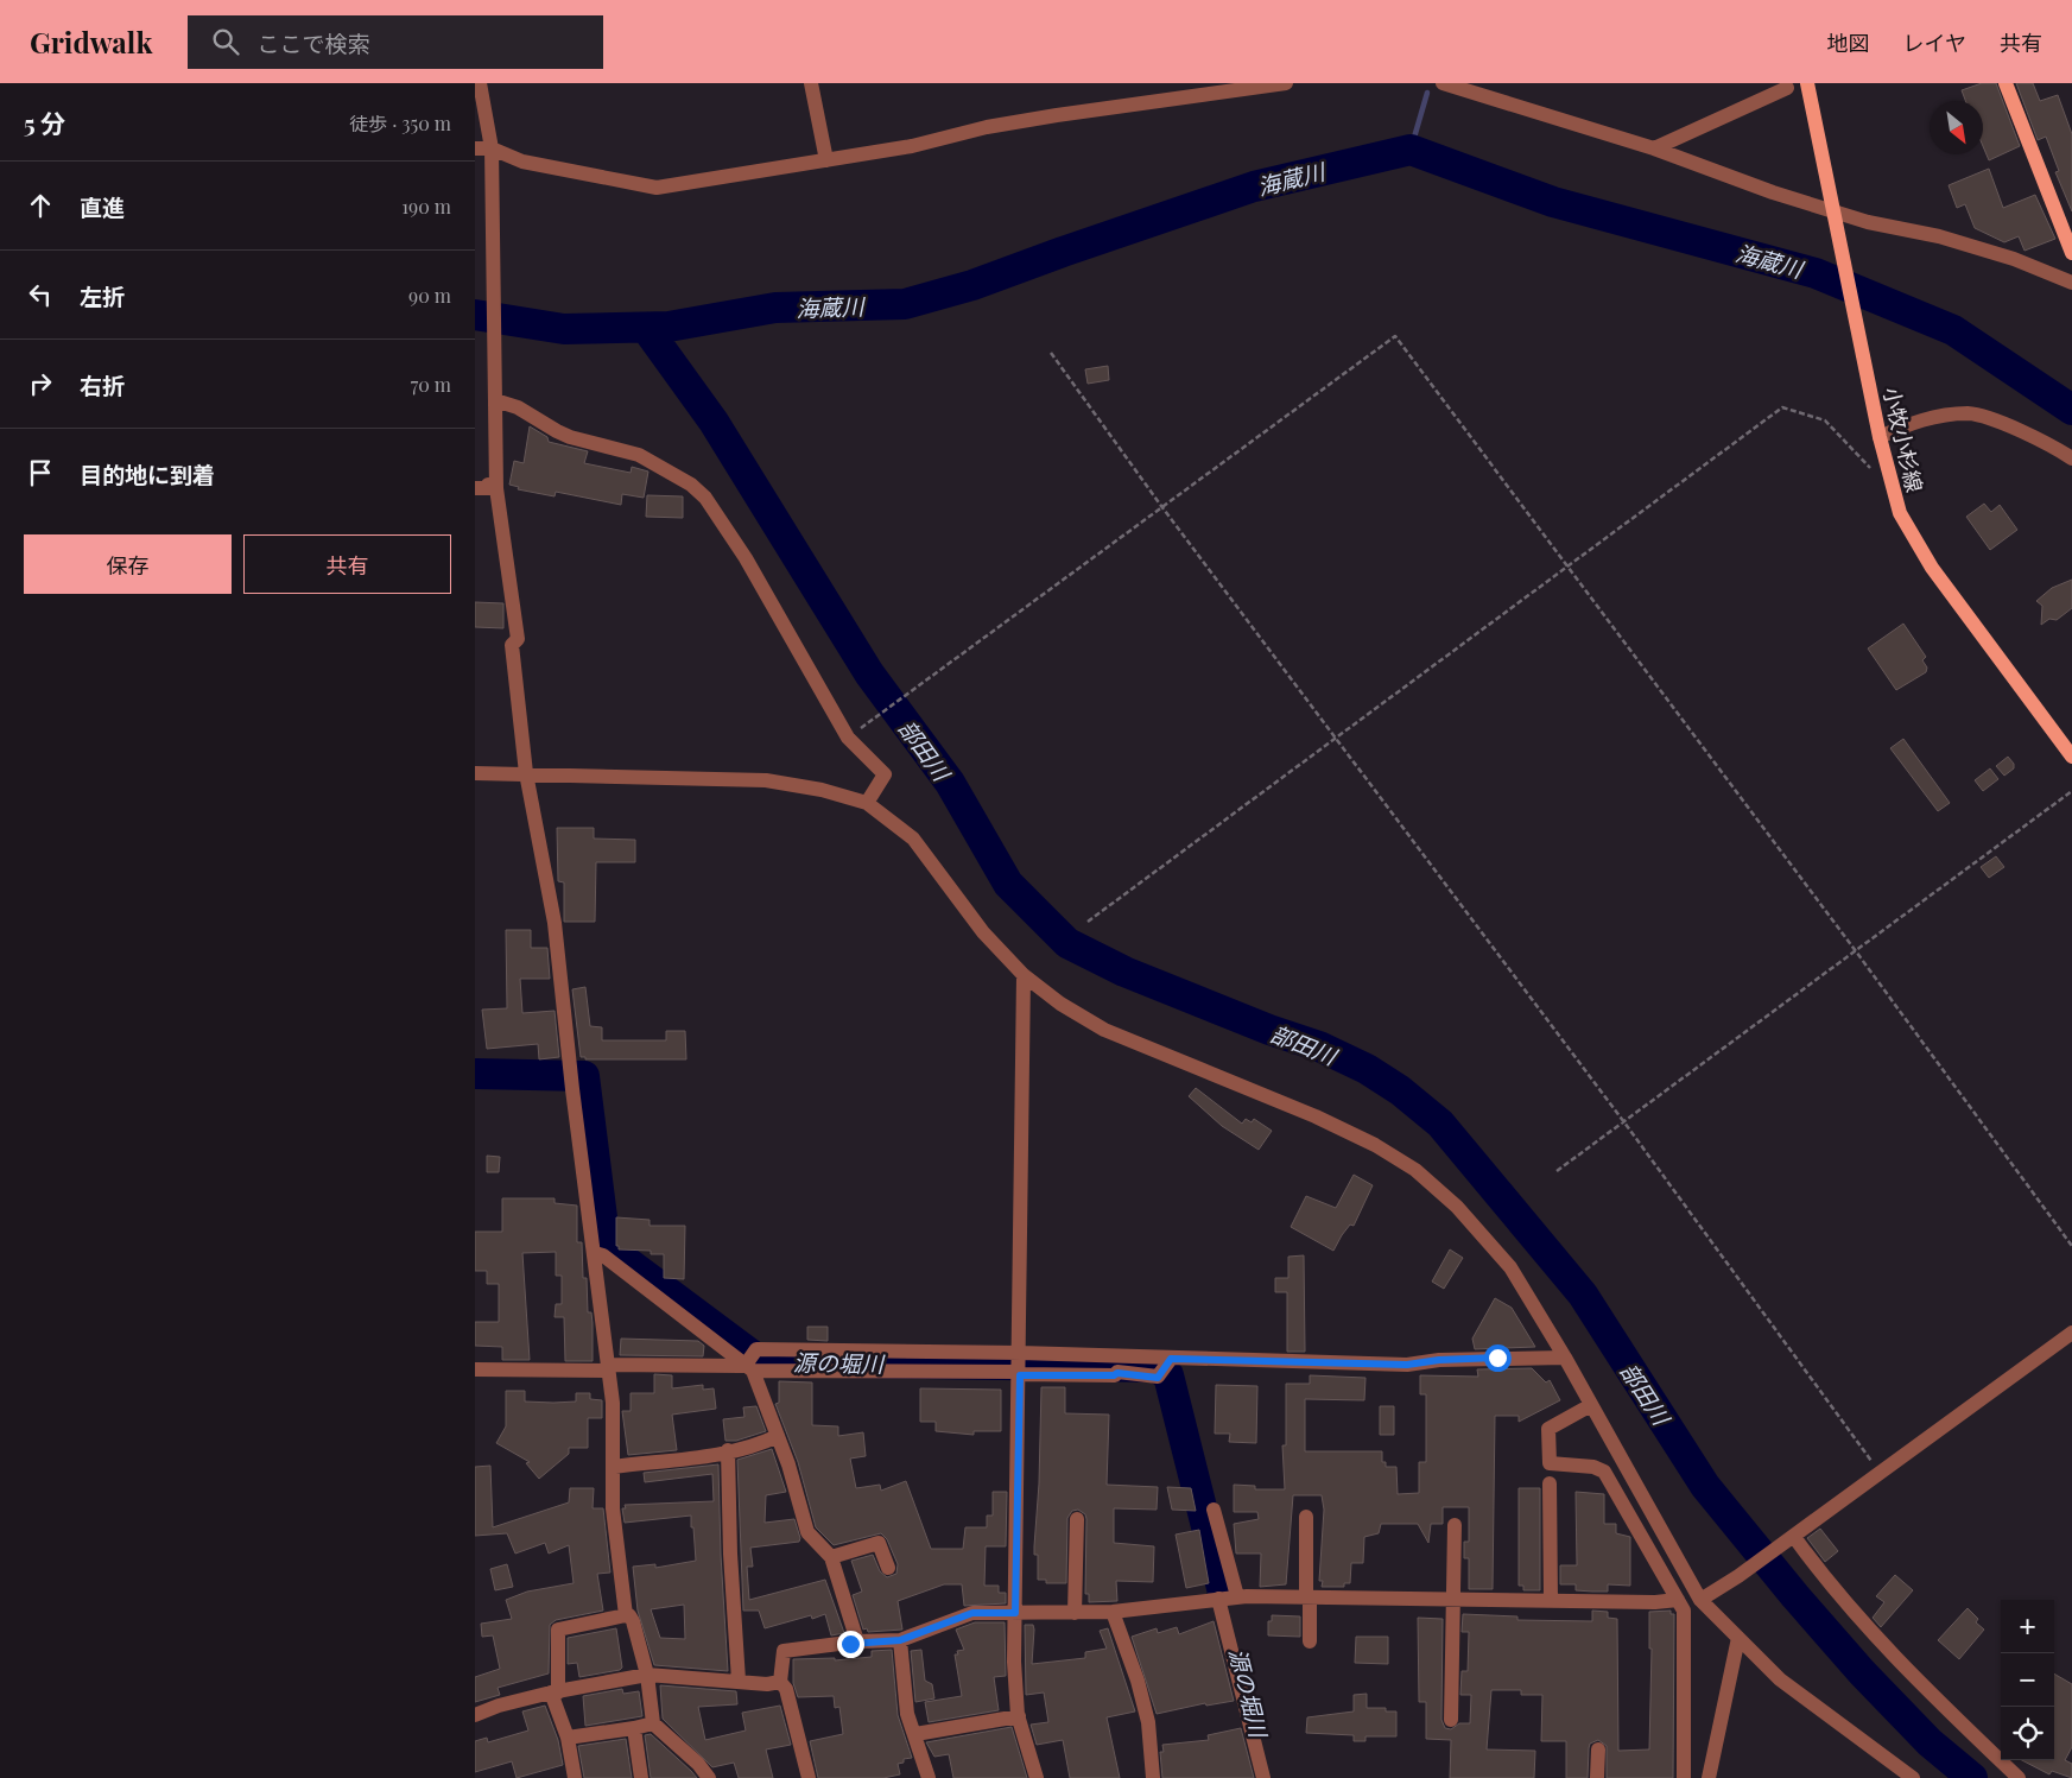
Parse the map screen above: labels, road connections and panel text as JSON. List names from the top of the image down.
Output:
{
  "streets": {
    "main road": ["小牧小杉線"]
  },
  "water": ["海蔵川", "部田川", "源の堀川"],
  "north": "bottom right",
  "page": {
    "header": "Gridwalk",
    "search": "ここで検索",
    "nav": ["地図", "レイヤ", "共有"],
    "heading": ["5 分", "徒歩 · 350 m"],
    "list": [
      ["直進", "190 m"],
      ["左折", "90 m"],
      ["右折", "70 m"],
      "目的地に到着"
    ],
    "buttons": ["保存", "共有"],
    "map_buttons": ["+", "−"]
  }
}
